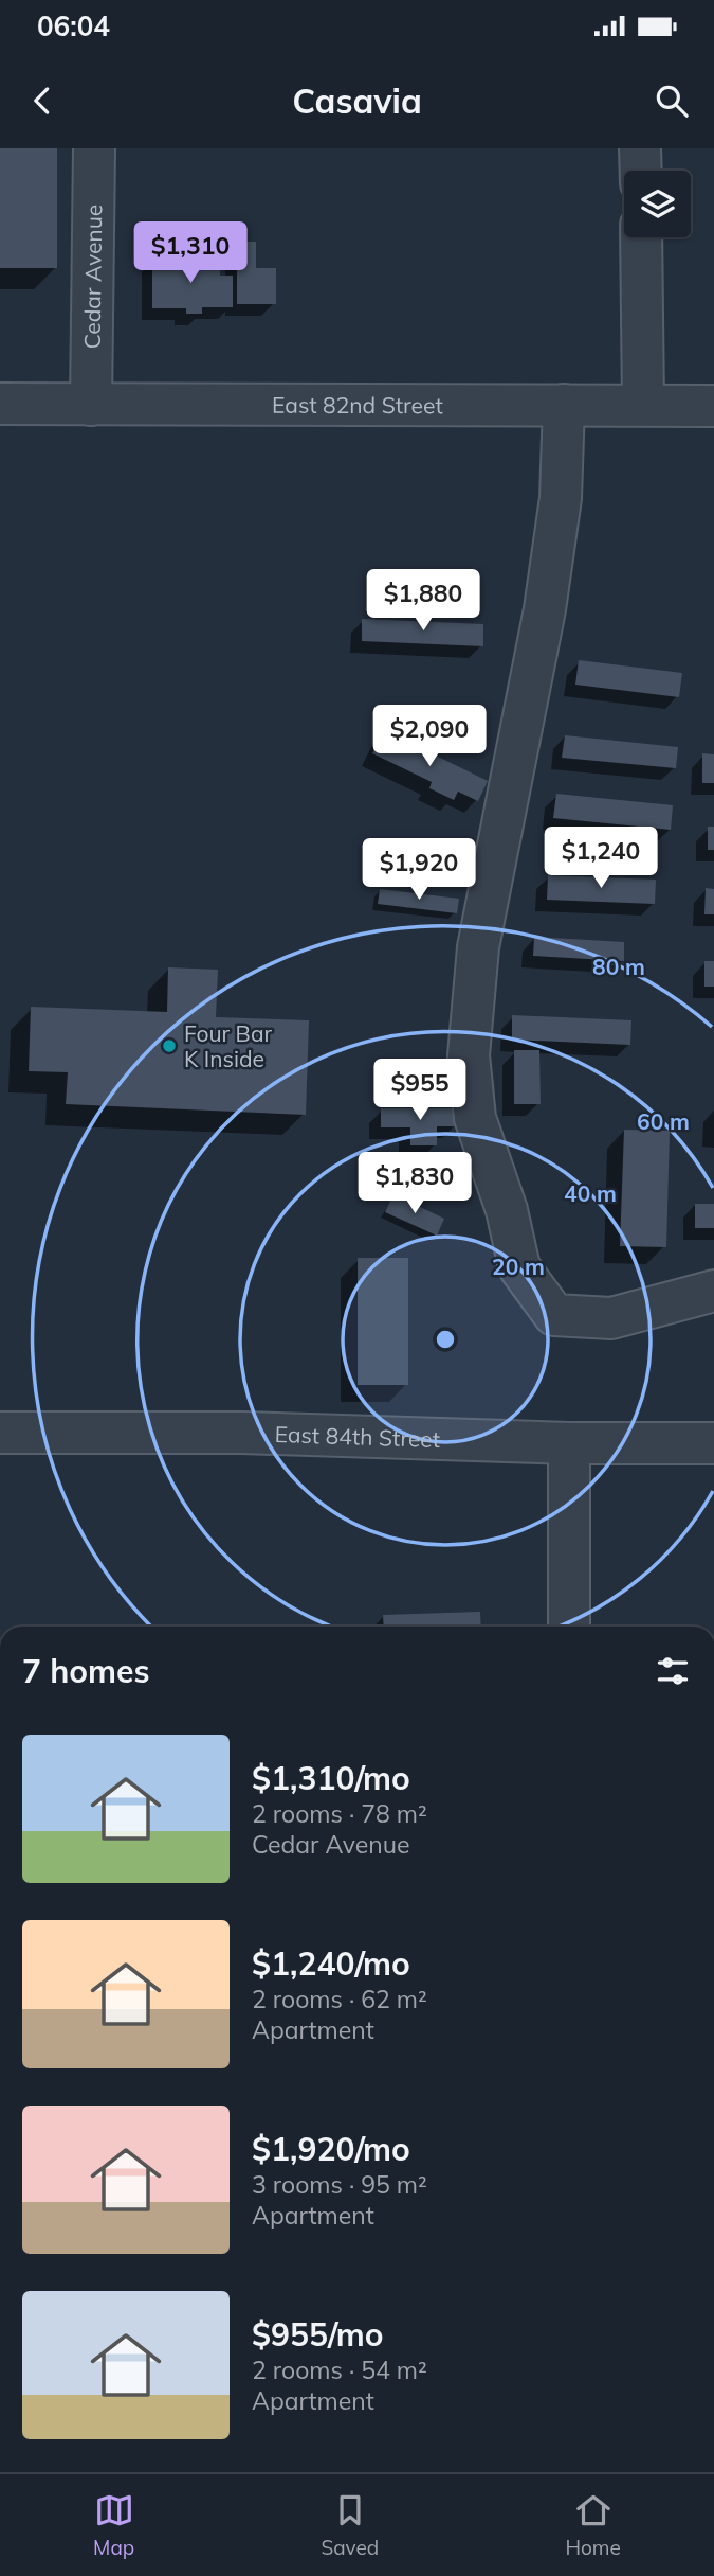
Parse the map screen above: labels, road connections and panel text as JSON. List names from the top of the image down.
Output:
{
  "streets": {
    "street": ["Cedar Avenue", "East 82nd Street", "East 84th Street"]
  },
  "crossings": [
    ["Cedar Avenue", "East 82nd Street"]
  ],
  "places": ["Four Bar K Inside"],
  "page": {
    "status": "06:04",
    "header": "Casavia",
    "price": [
      "$1,310",
      "$1,880",
      "$2,090",
      "$1,240",
      "$1,920",
      "$955",
      "$1,830"
    ],
    "heading": "7 homes",
    "list": [
      {
        "name": "$1,310/mo",
        "note": "2 rooms · 78 m² · Cedar Avenue"
      },
      {
        "name": "$1,240/mo",
        "note": "2 rooms · 62 m² · Apartment"
      },
      {
        "name": "$1,920/mo",
        "note": "3 rooms · 95 m² · Apartment"
      },
      {
        "name": "$955/mo",
        "note": "2 rooms · 54 m² · Apartment"
      }
    ],
    "tabs": ["Map", "Saved", "Home"]
  },
  "rings": [
    "80 m",
    "60 m",
    "40 m",
    "20 m"
  ]
}
